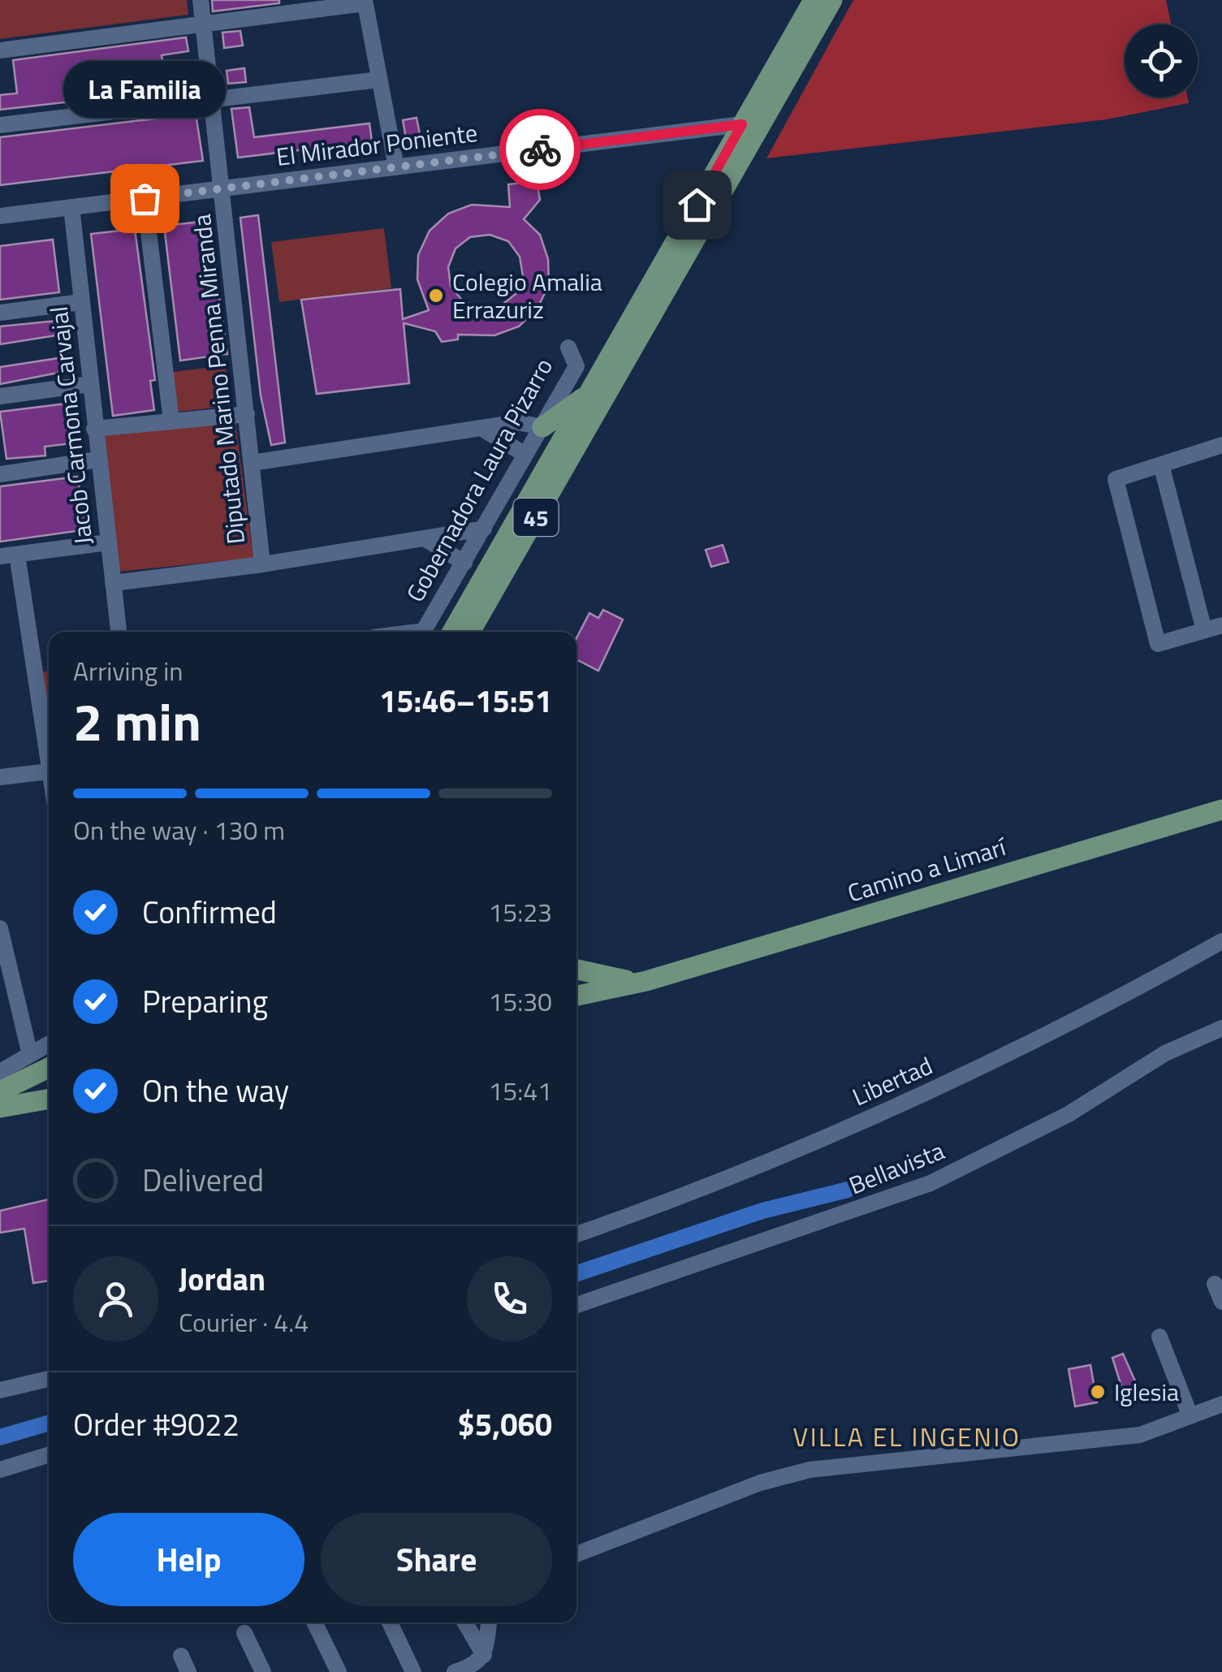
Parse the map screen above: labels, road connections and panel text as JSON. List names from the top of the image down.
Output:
{
  "streets": {
    "main road": ["Gobernadora Laura Pizarro", "45", "Camino a Limarí"],
    "street": [
      "El Mirador Poniente",
      "Diputado Marino Penna Miranda",
      "Jacob Carmona Carvajal",
      "Libertad",
      "Bellavista"
    ]
  },
  "crossings": [
    ["El Mirador Poniente", "Diputado Marino Penna Miranda"],
    ["El Mirador Poniente", "Jacob Carmona Carvajal"],
    ["El Mirador Poniente", "Gobernadora Laura Pizarro"]
  ],
  "districts": ["VILLA EL INGENIO"],
  "places": ["La Familia", "Colegio Amalia Errazuriz", "Iglesia"],
  "page": {
    "bubble": "La Familia",
    "heading": ["2 min", "Arriving in", "15:46–15:51"],
    "panel": [
      "Jordan",
      "Courier · 4.4",
      "Order #9022",
      "$5,060"
    ],
    "bar": "On the way · 130 m",
    "list": [
      ["Confirmed", "15:23"],
      ["Preparing", "15:30"],
      ["On the way", "15:41"],
      "Delivered"
    ],
    "buttons": ["Help", "Share"]
  }
}
